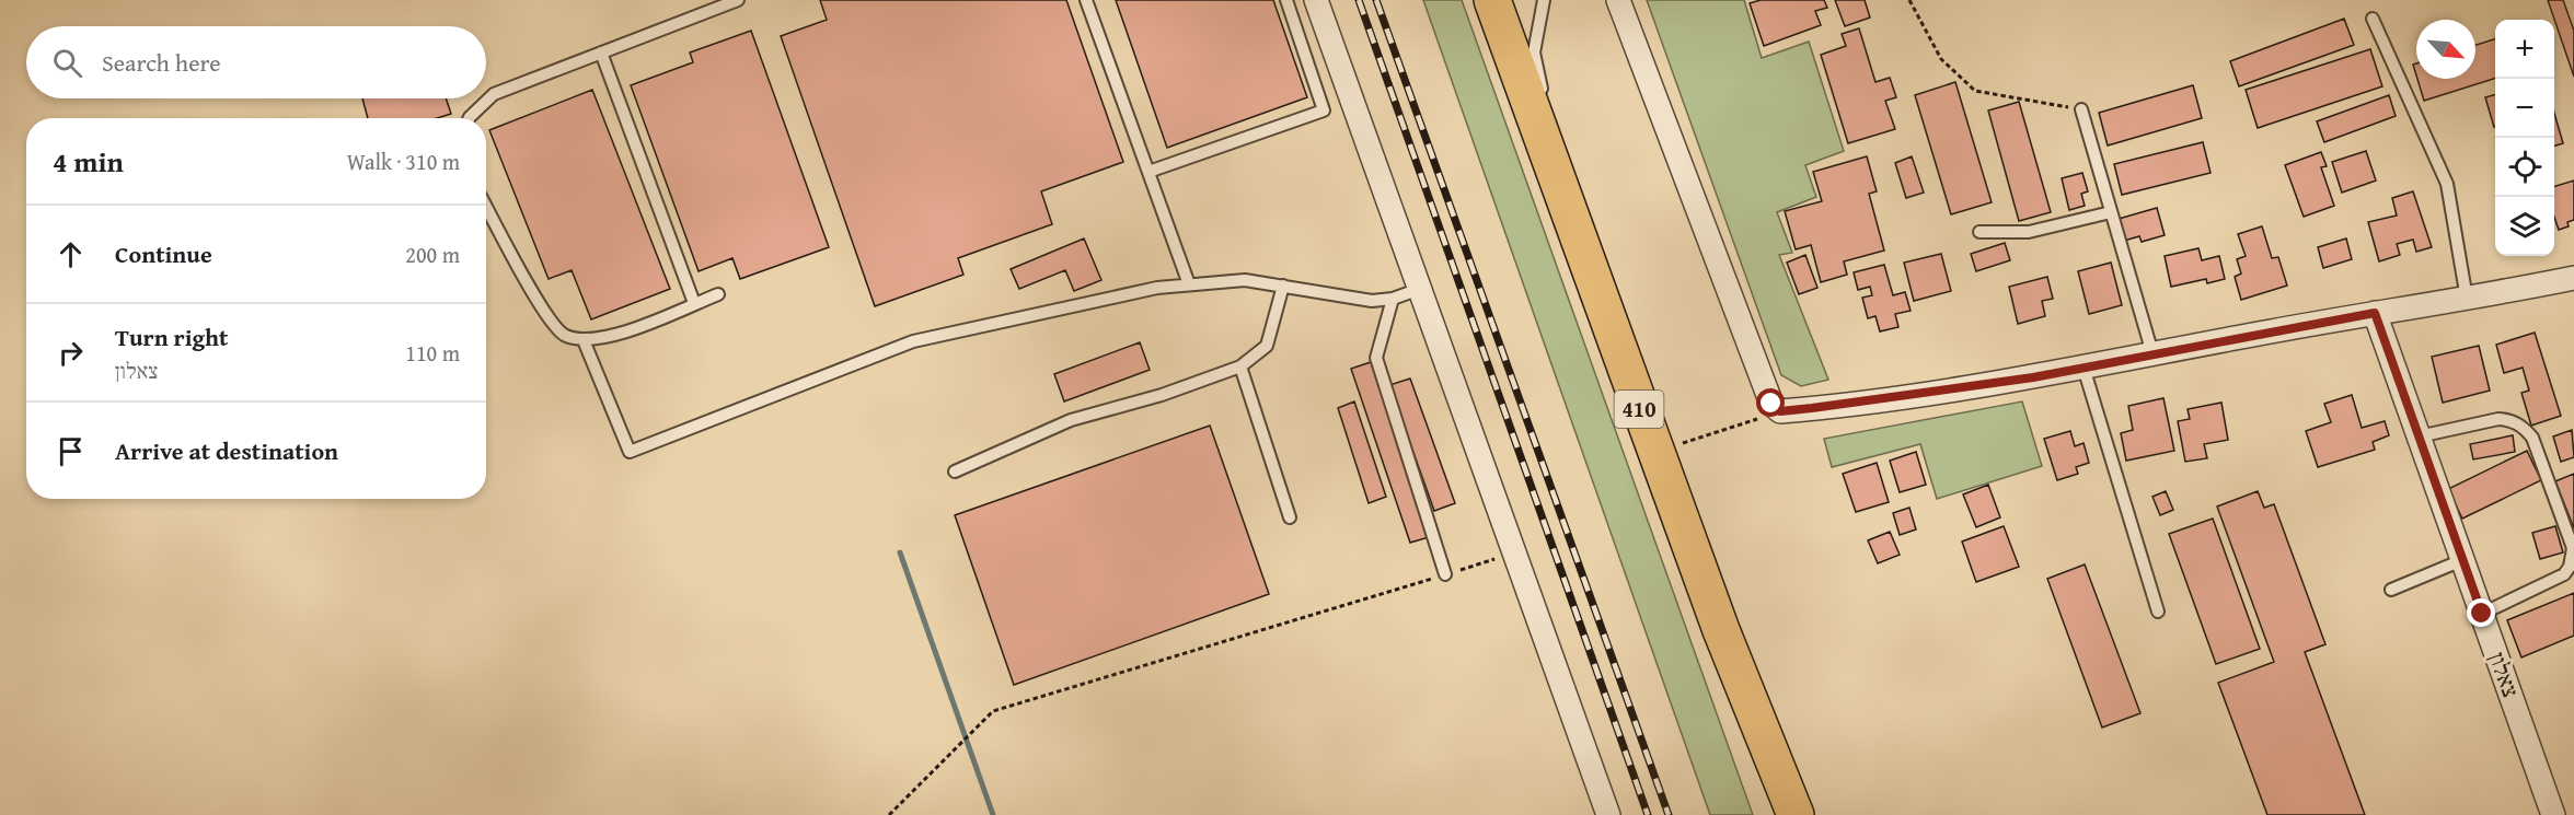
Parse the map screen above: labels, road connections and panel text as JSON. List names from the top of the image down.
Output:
{
  "streets": {
    "main road": ["410"],
    "street": ["צאלון"]
  },
  "north": "bottom right",
  "page": {
    "map_buttons": ["+", "−"],
    "search": "Search here",
    "heading": ["4 min", "Walk · 310 m"],
    "list": [
      ["Continue", "200 m"],
      ["Turn right", "צאלון", "110 m"],
      "Arrive at destination"
    ]
  }
}
